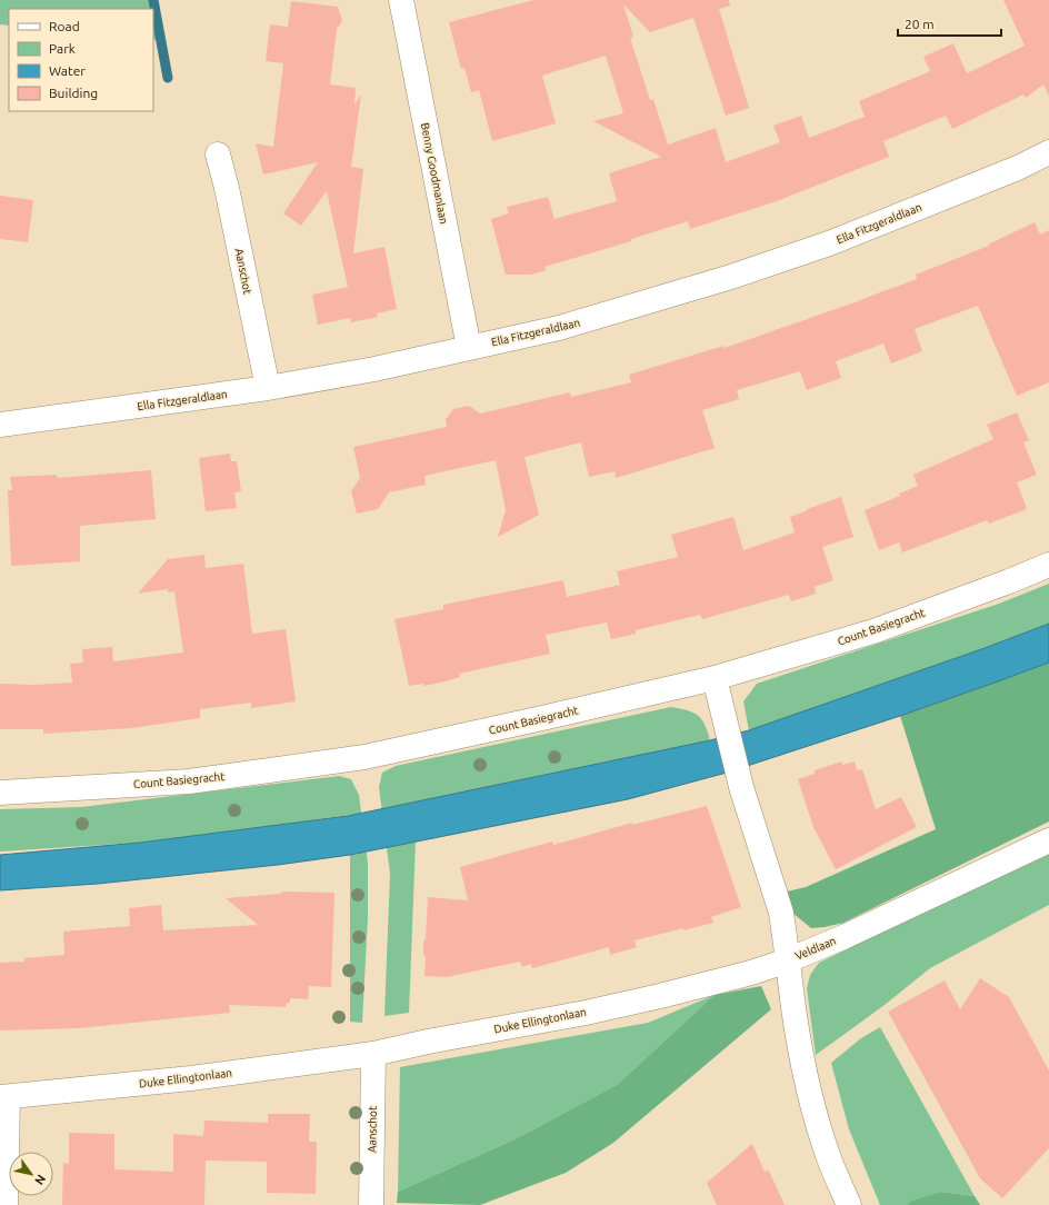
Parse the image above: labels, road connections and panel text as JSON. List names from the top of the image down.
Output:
{
  "streets": {
    "street": [
      "Benny Goodmanlaan",
      "Ella Fitzgeraldlaan",
      "Aanschot",
      "Count Basiegracht",
      "Veldlaan",
      "Duke Ellingtonlaan"
    ]
  },
  "crossings": [
    ["Benny Goodmanlaan", "Ella Fitzgeraldlaan"],
    ["Ella Fitzgeraldlaan", "Aanschot"],
    ["Aanschot", "Duke Ellingtonlaan"],
    ["Veldlaan", "Duke Ellingtonlaan"]
  ],
  "legend": [
    "Road",
    "Park",
    "Water",
    "Building"
  ],
  "scale_bar": "20 m",
  "north": "bottom right"
}
